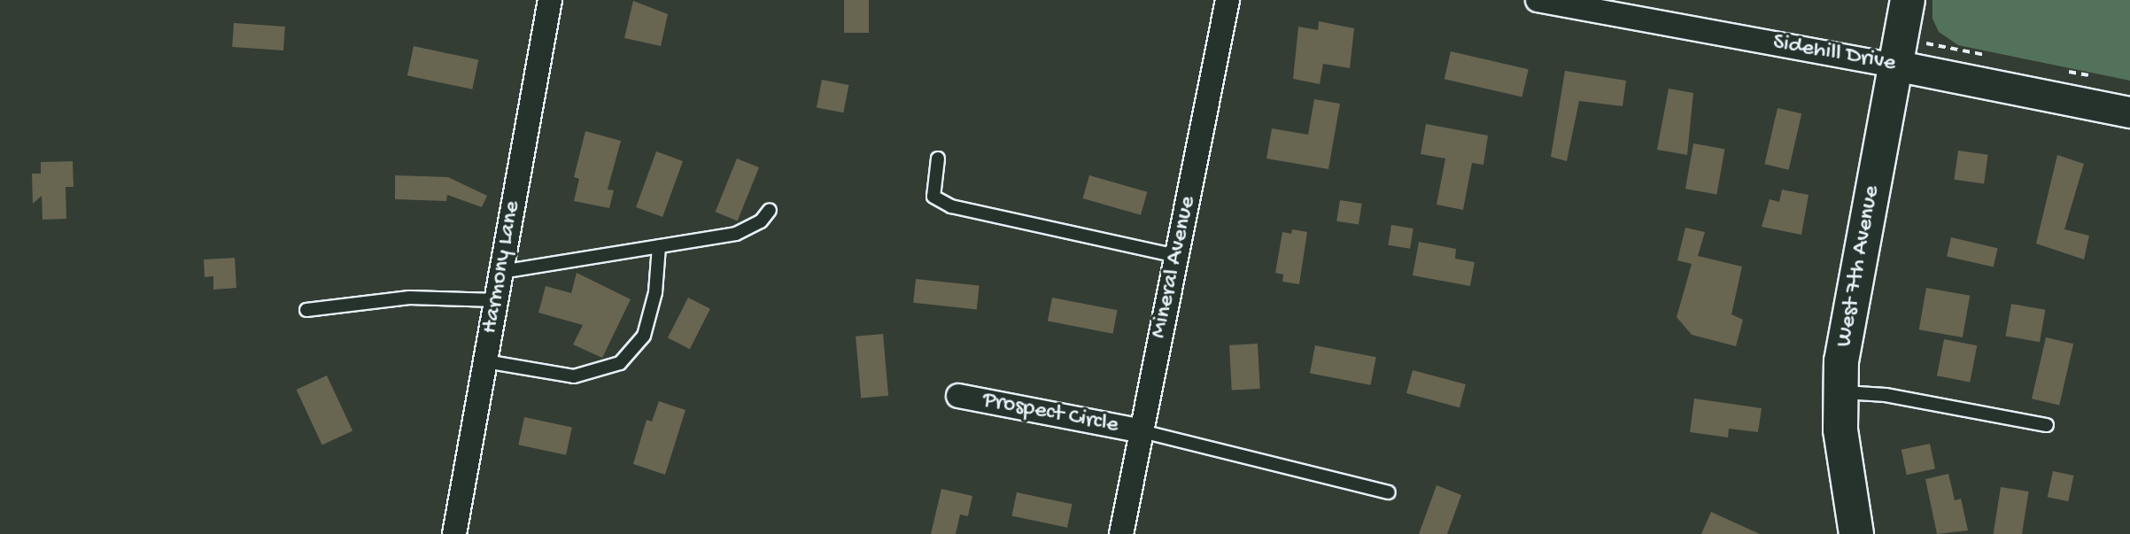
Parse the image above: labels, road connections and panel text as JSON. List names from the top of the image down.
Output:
{
  "streets": {
    "main road": ["West 7th Avenue"],
    "street": [
      "Sidehill Drive",
      "Harmony Lane",
      "Mineral Avenue",
      "Prospect Circle"
    ]
  },
  "crossings": [
    ["Sidehill Drive", "West 7th Avenue"],
    ["Mineral Avenue", "Prospect Circle"]
  ]
}
